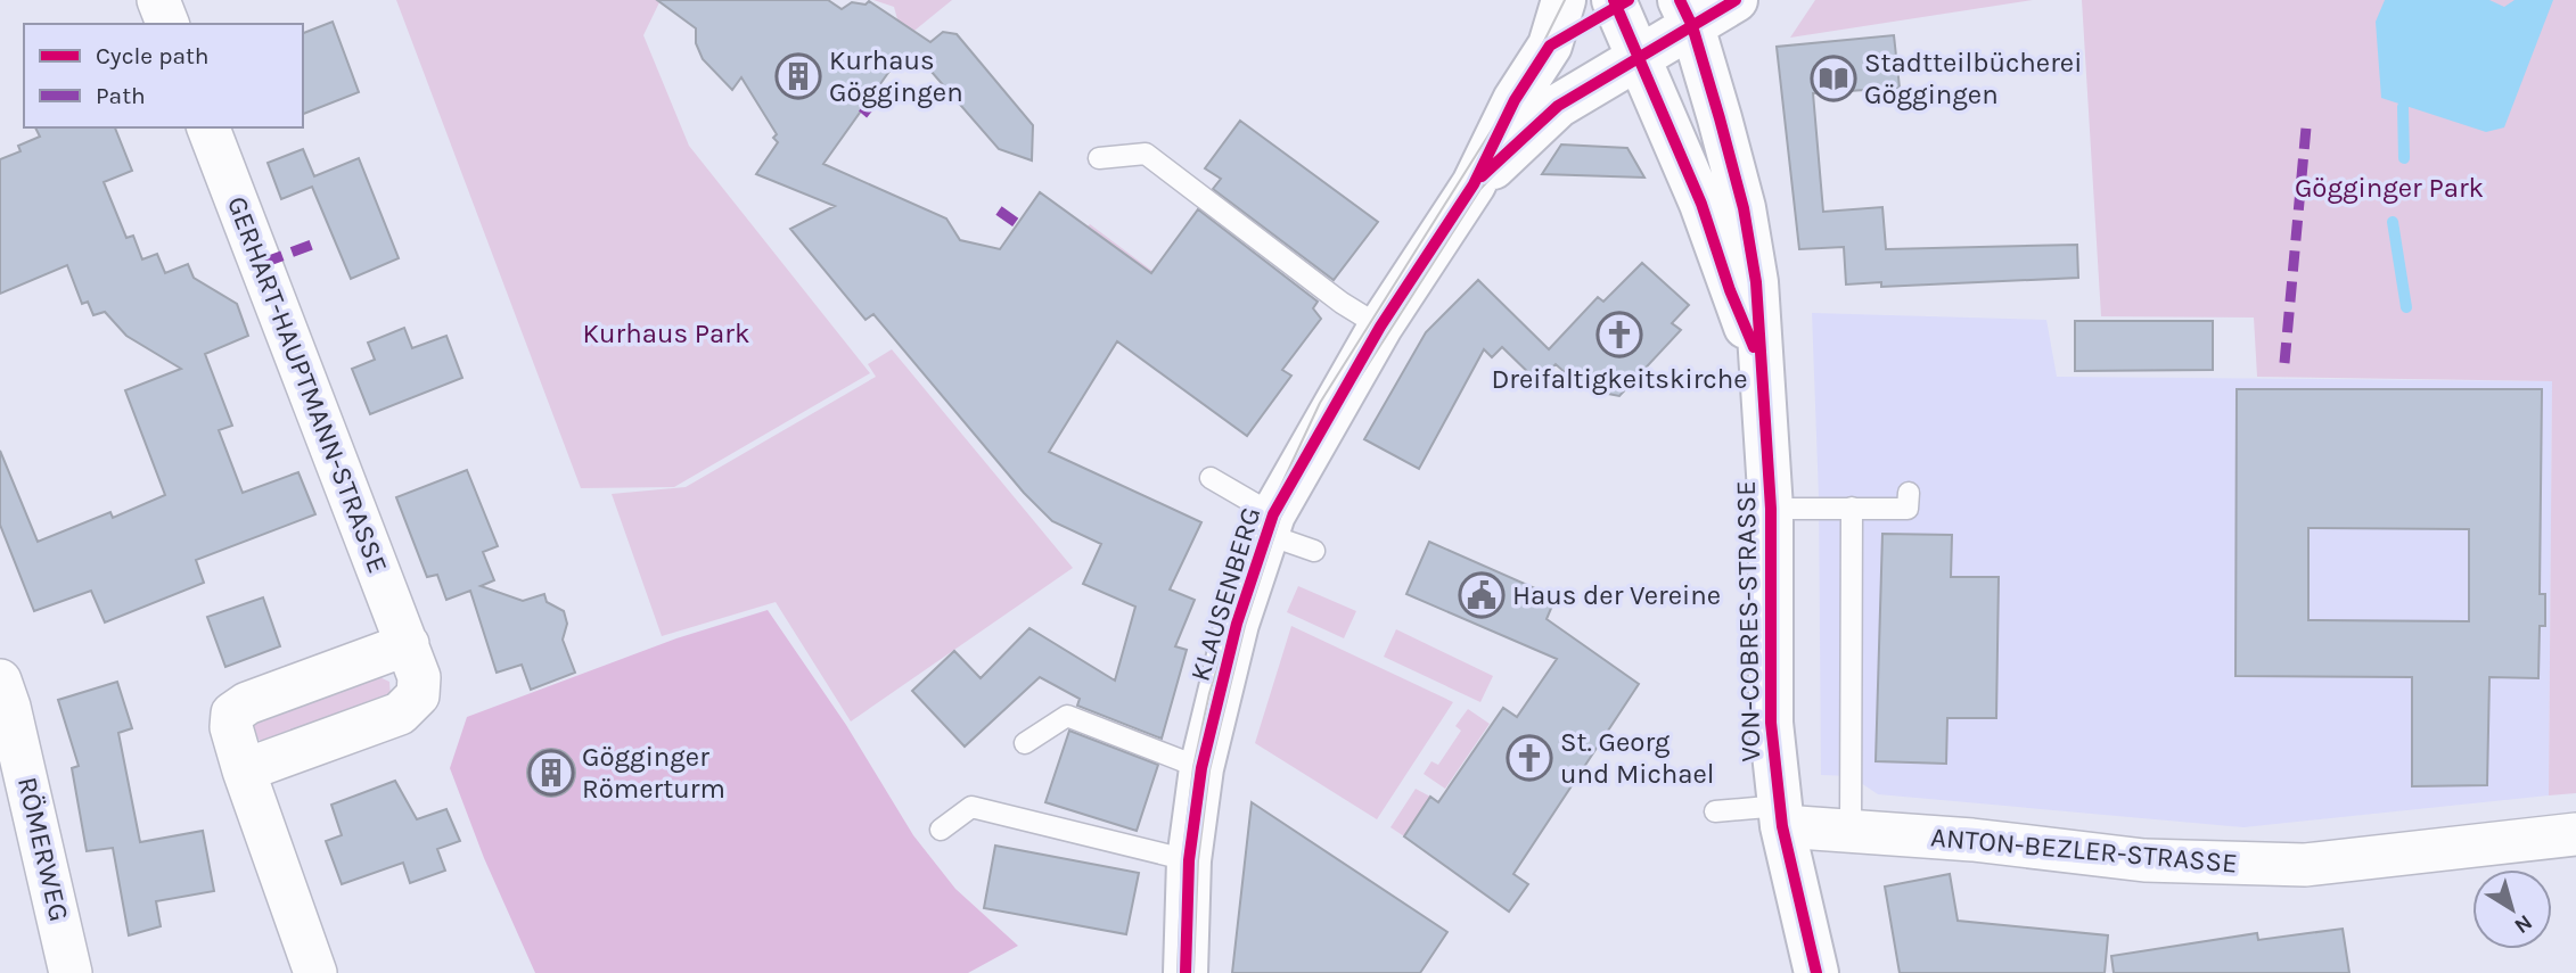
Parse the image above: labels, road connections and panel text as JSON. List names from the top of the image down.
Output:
{
  "streets": {
    "street": [
      "GERHART-HAUPTMANN-STRASSE",
      "KLAUSENBERG",
      "VON-COBRES-STRASSE",
      "RÖMERWEG",
      "ANTON-BEZLER-STRASSE"
    ]
  },
  "crossings": [
    ["KLAUSENBERG", "VON-COBRES-STRASSE"],
    ["VON-COBRES-STRASSE", "ANTON-BEZLER-STRASSE"]
  ],
  "parks": ["Gögginger Park", "Kurhaus Park"],
  "places": {
    "building": ["Kurhaus Göggingen", "Gögginger Römerturm"],
    "library": ["Stadtteilbücherei Göggingen"],
    "church": ["Dreifaltigkeitskirche", "St. Georg und Michael"],
    "public building": ["Haus der Vereine"]
  },
  "legend": ["Cycle path", "Path"],
  "north": "bottom right"
}
